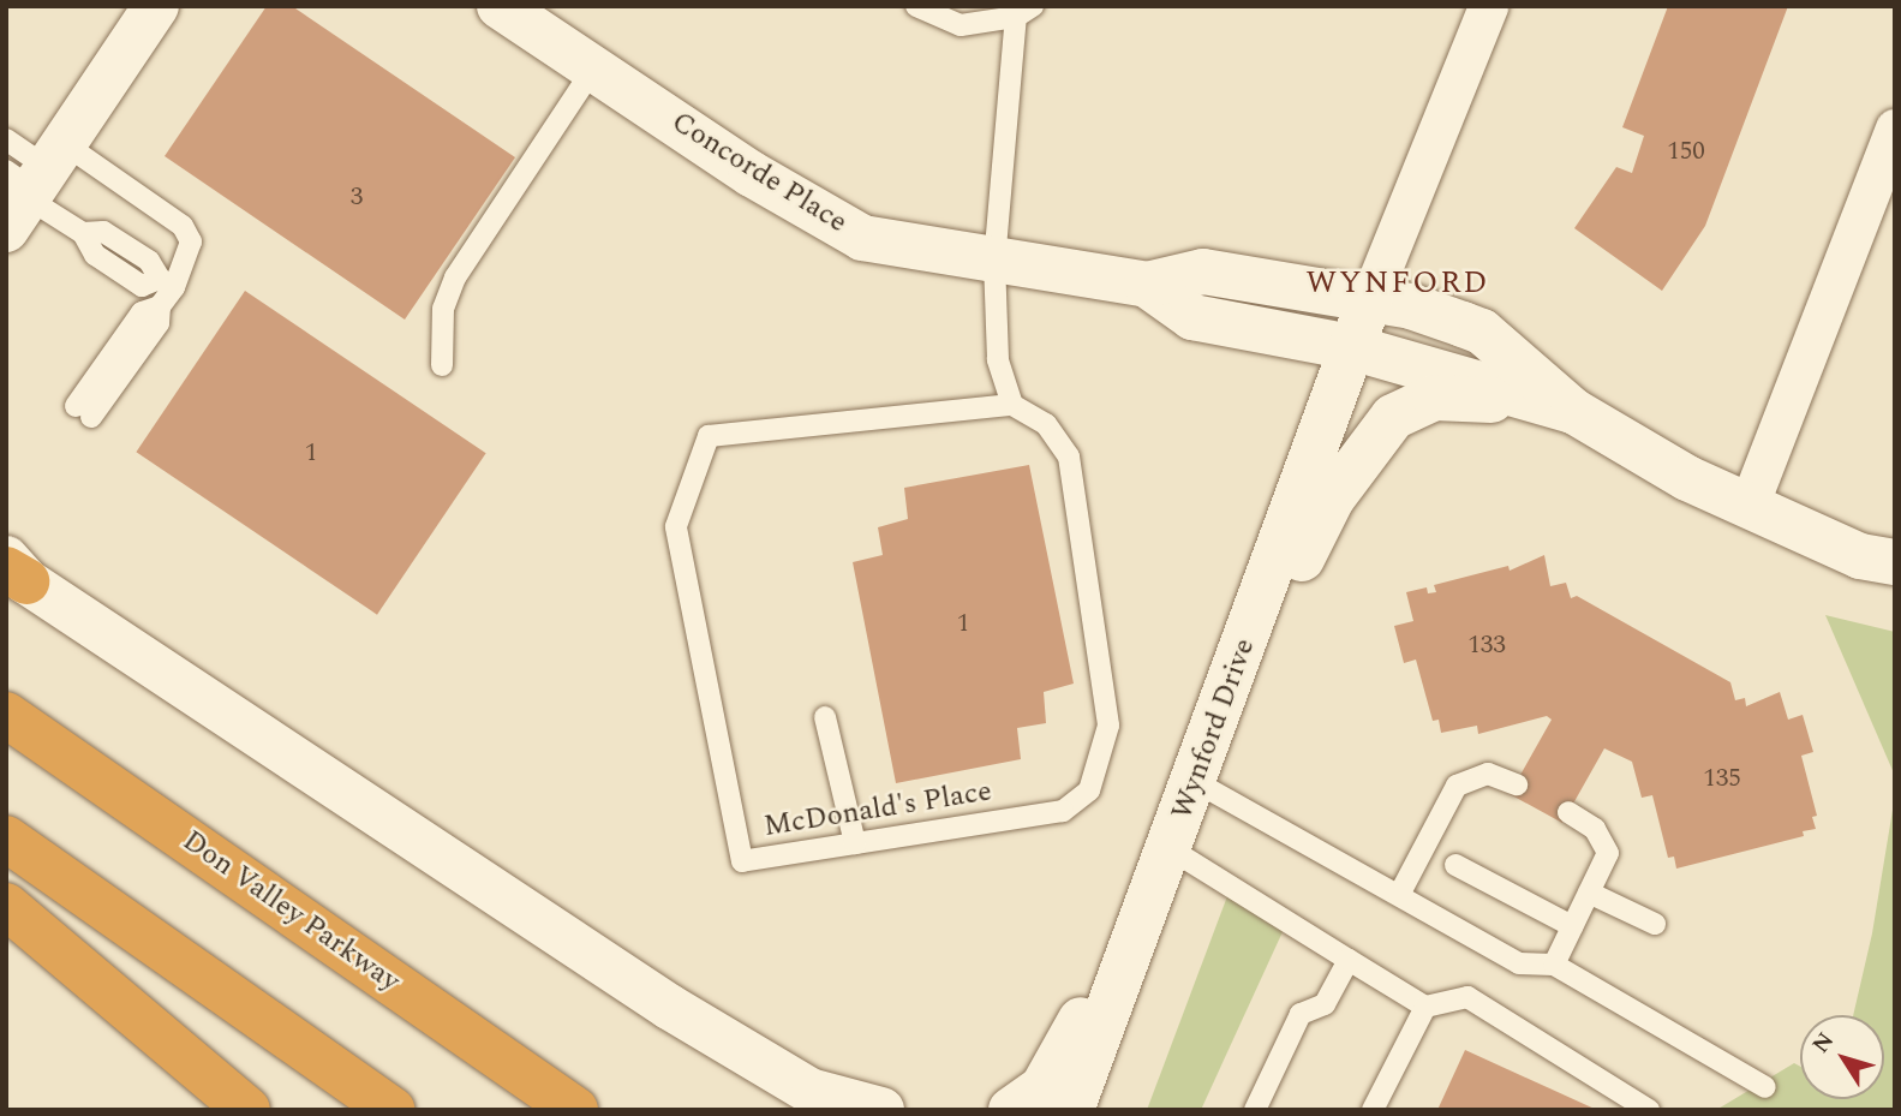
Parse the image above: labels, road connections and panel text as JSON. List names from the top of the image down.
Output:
{
  "streets": {
    "highway": ["Don Valley Parkway"],
    "street": ["Concorde Place", "Wynford Drive"],
    "lane": ["McDonald's Place"]
  },
  "crossings": [
    ["Concorde Place", "Wynford Drive"]
  ],
  "districts": ["WYNFORD"],
  "house_numbers": [
    "150",
    "3",
    "1",
    "1",
    "133",
    "135"
  ],
  "north": "top left"
}
